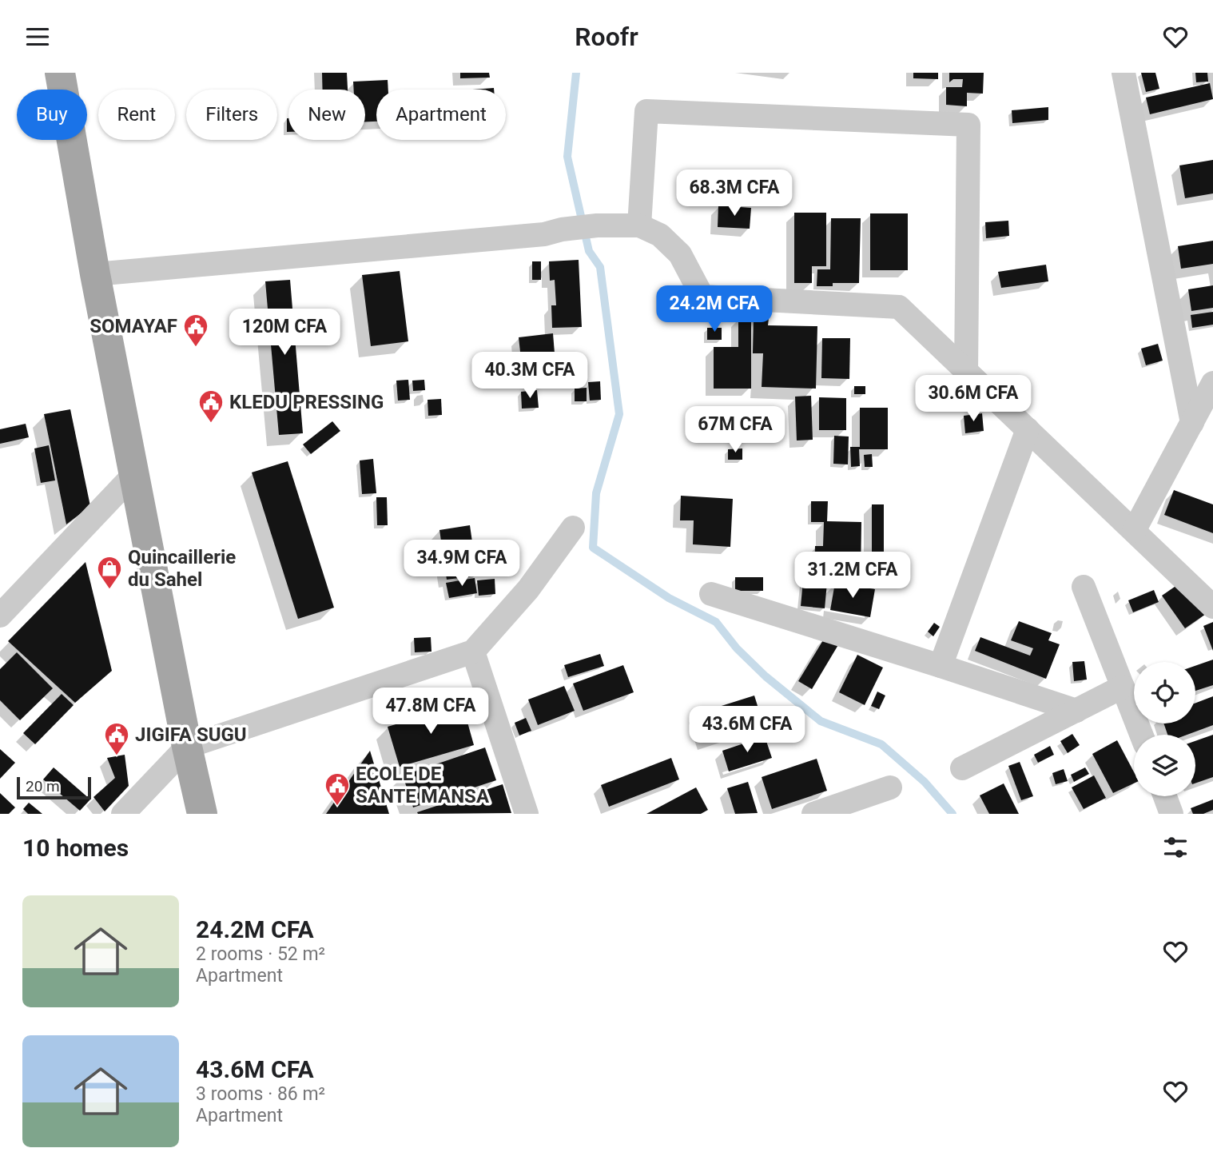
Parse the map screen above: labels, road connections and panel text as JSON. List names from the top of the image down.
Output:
{
  "places": {
    "public building": [
      "SOMAYAF",
      "KLEDU PRESSING",
      "JIGIFA SUGU",
      "ECOLE DE SANTE MANSA"
    ],
    "shop": ["Quincaillerie du Sahel"]
  },
  "scale_bar": "20 m",
  "page": {
    "header": "Roofr",
    "chip": [
      "Buy",
      "Rent",
      "Filters",
      "New",
      "Apartment"
    ],
    "price": [
      "68.3M CFA",
      "24.2M CFA",
      "120M CFA",
      "40.3M CFA",
      "30.6M CFA",
      "67M CFA",
      "34.9M CFA",
      "31.2M CFA",
      "47.8M CFA",
      "43.6M CFA"
    ],
    "scale": "20 m",
    "heading": "10 homes",
    "list": [
      {
        "name": "24.2M CFA",
        "note": "2 rooms · 52 m² · Apartment"
      },
      {
        "name": "43.6M CFA",
        "note": "3 rooms · 86 m² · Apartment"
      }
    ]
  }
}
